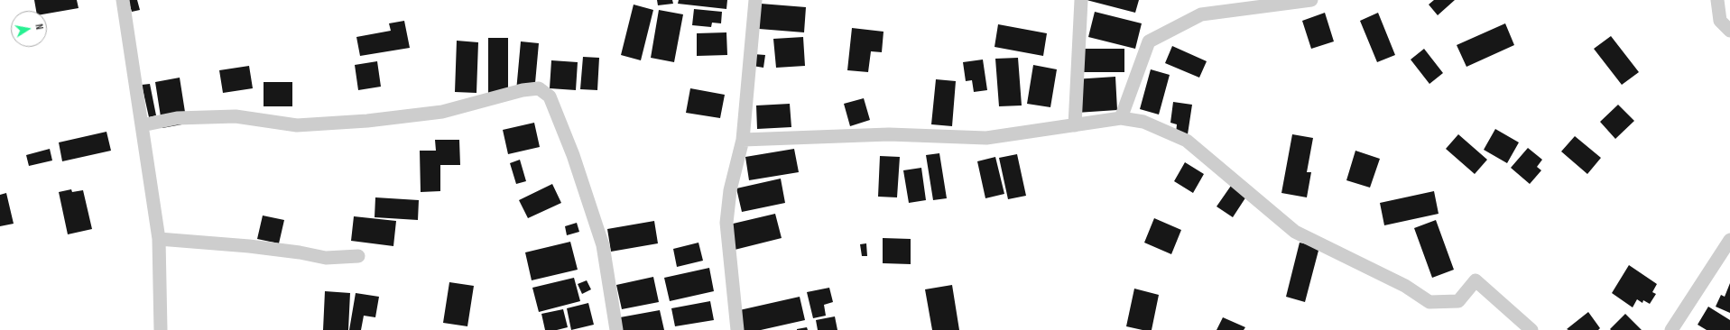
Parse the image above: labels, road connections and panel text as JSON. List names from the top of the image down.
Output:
{
  "north": "right"
}
